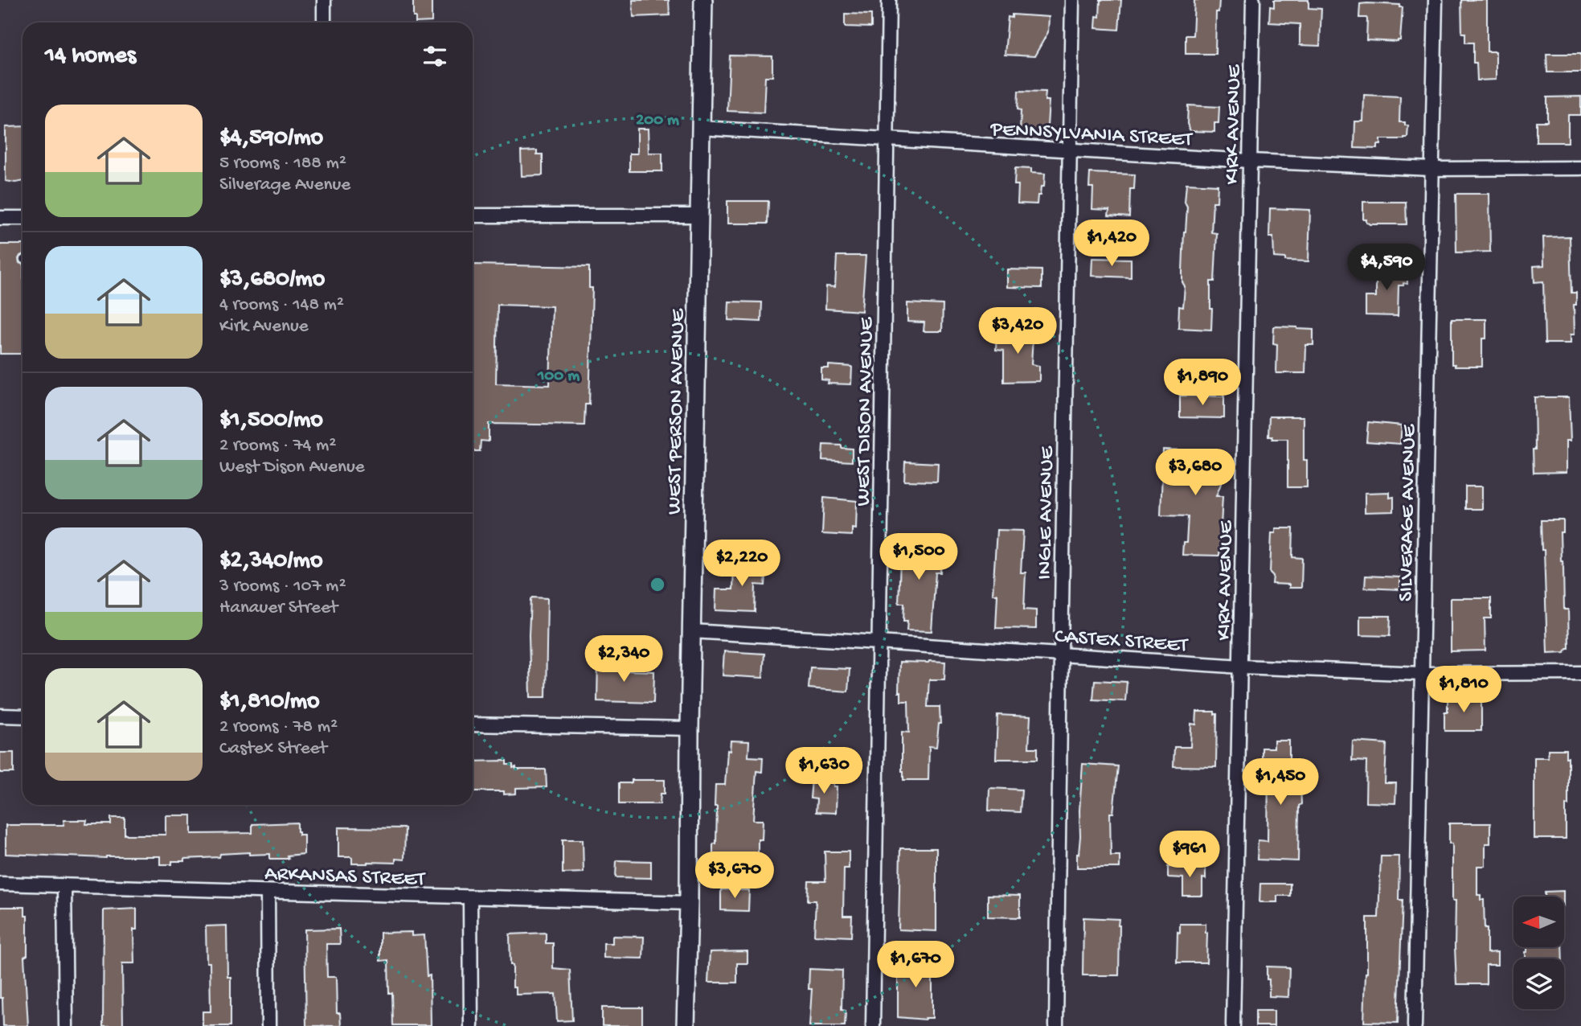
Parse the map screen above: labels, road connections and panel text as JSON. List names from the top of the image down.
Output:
{
  "streets": {
    "street": [
      "KIRK AVENUE",
      "PENNSYLVANIA STREET",
      "WEST PERSON AVENUE",
      "WEST DISON AVENUE",
      "INGLE AVENUE",
      "SILVERAGE AVENUE",
      "CASTEX STREET",
      "ARKANSAS STREET"
    ]
  },
  "crossings": [
    ["KIRK AVENUE", "PENNSYLVANIA STREET"],
    ["KIRK AVENUE", "CASTEX STREET"],
    ["PENNSYLVANIA STREET", "WEST PERSON AVENUE"],
    ["PENNSYLVANIA STREET", "WEST DISON AVENUE"],
    ["PENNSYLVANIA STREET", "INGLE AVENUE"],
    ["PENNSYLVANIA STREET", "SILVERAGE AVENUE"],
    ["WEST PERSON AVENUE", "CASTEX STREET"],
    ["WEST PERSON AVENUE", "ARKANSAS STREET"],
    ["WEST DISON AVENUE", "CASTEX STREET"],
    ["INGLE AVENUE", "CASTEX STREET"],
    ["SILVERAGE AVENUE", "CASTEX STREET"]
  ],
  "north": "left",
  "page": {
    "heading": "14 homes",
    "list": [
      {
        "name": "$4,590/mo",
        "note": "5 rooms · 188 m² · Silverage Avenue"
      },
      {
        "name": "$3,680/mo",
        "note": "4 rooms · 148 m² · Kirk Avenue"
      },
      {
        "name": "$1,500/mo",
        "note": "2 rooms · 74 m² · West Dison Avenue"
      },
      {
        "name": "$2,340/mo",
        "note": "3 rooms · 107 m² · Hanauer Street"
      },
      {
        "name": "$1,810/mo",
        "note": "2 rooms · 78 m² · Castex Street"
      }
    ],
    "price": [
      "$1,420",
      "$4,590",
      "$3,420",
      "$1,890",
      "$3,680",
      "$1,500",
      "$2,220",
      "$2,340",
      "$1,810",
      "$1,630",
      "$1,450",
      "$961",
      "$3,670",
      "$1,670"
    ]
  },
  "rings": ["200 m", "100 m"]
}
